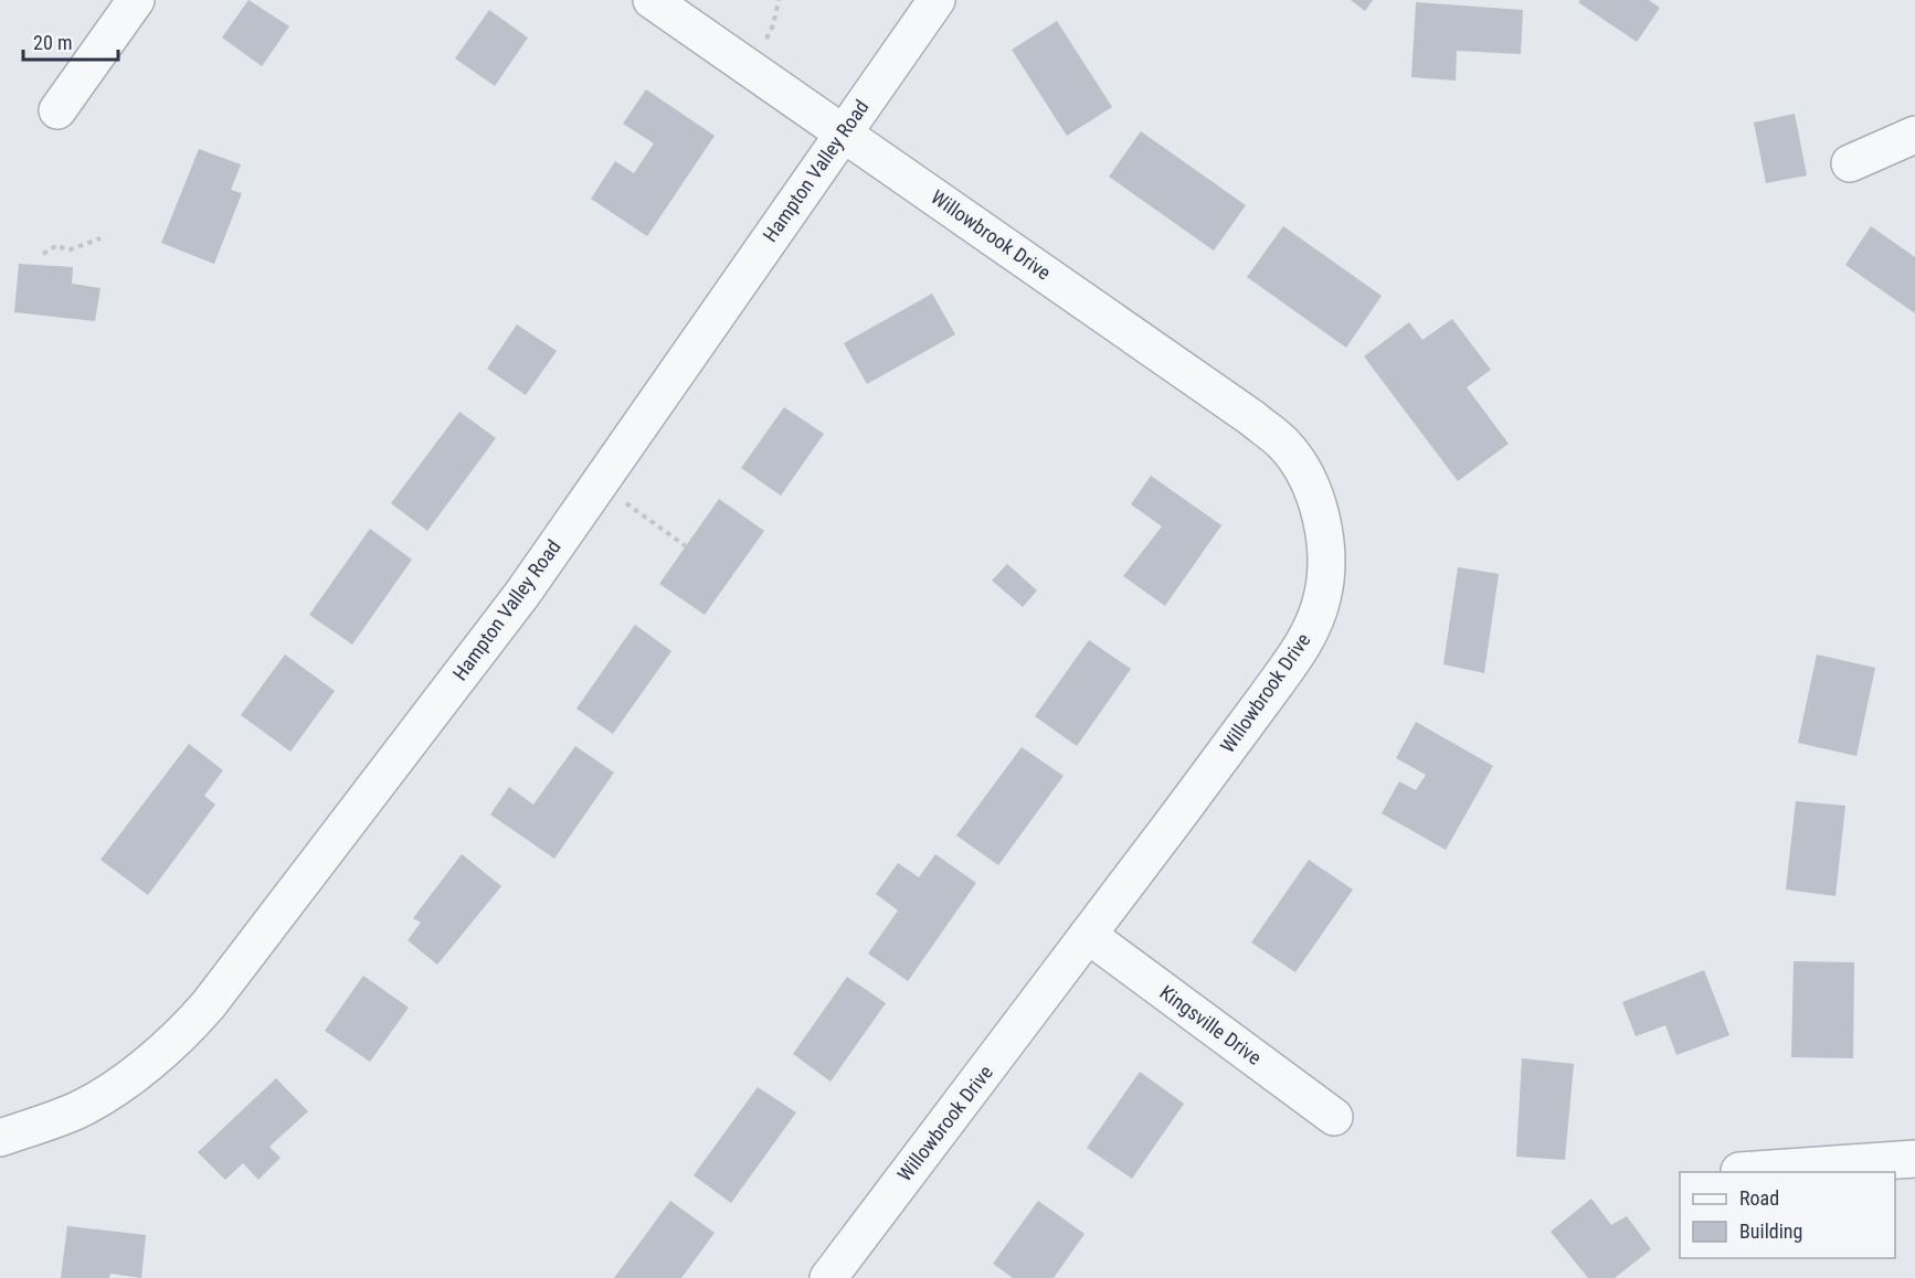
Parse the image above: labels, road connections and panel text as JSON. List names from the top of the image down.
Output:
{
  "streets": {
    "street": ["Hampton Valley Road", "Willowbrook Drive", "Kingsville Drive"]
  },
  "crossings": [
    ["Hampton Valley Road", "Willowbrook Drive"],
    ["Willowbrook Drive", "Kingsville Drive"]
  ],
  "legend": ["Road", "Building"],
  "scale_bar": "20 m"
}
